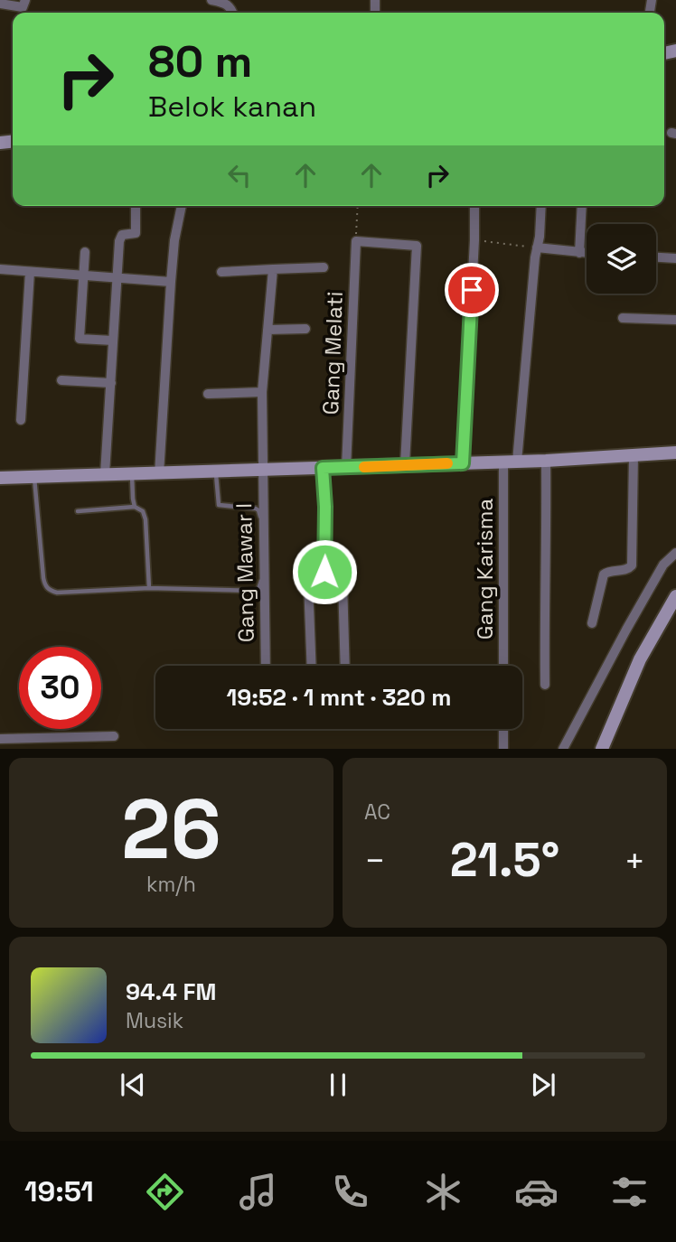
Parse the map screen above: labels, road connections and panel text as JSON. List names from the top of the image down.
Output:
{
  "streets": {
    "street": ["Gang Melati", "Gang Karisma", "Gang Mawar I"]
  },
  "page": {
    "turn": ["80 m", "Belok kanan"],
    "limit": "30",
    "trip": "19:52 · 1 mnt · 320 m",
    "tile": [
      ["26", "km/h"],
      "AC"
    ],
    "heat": ["−", "21.5°", "+"],
    "song": ["94.4 FM", "Musik"],
    "tabs": "19:51"
  }
}
